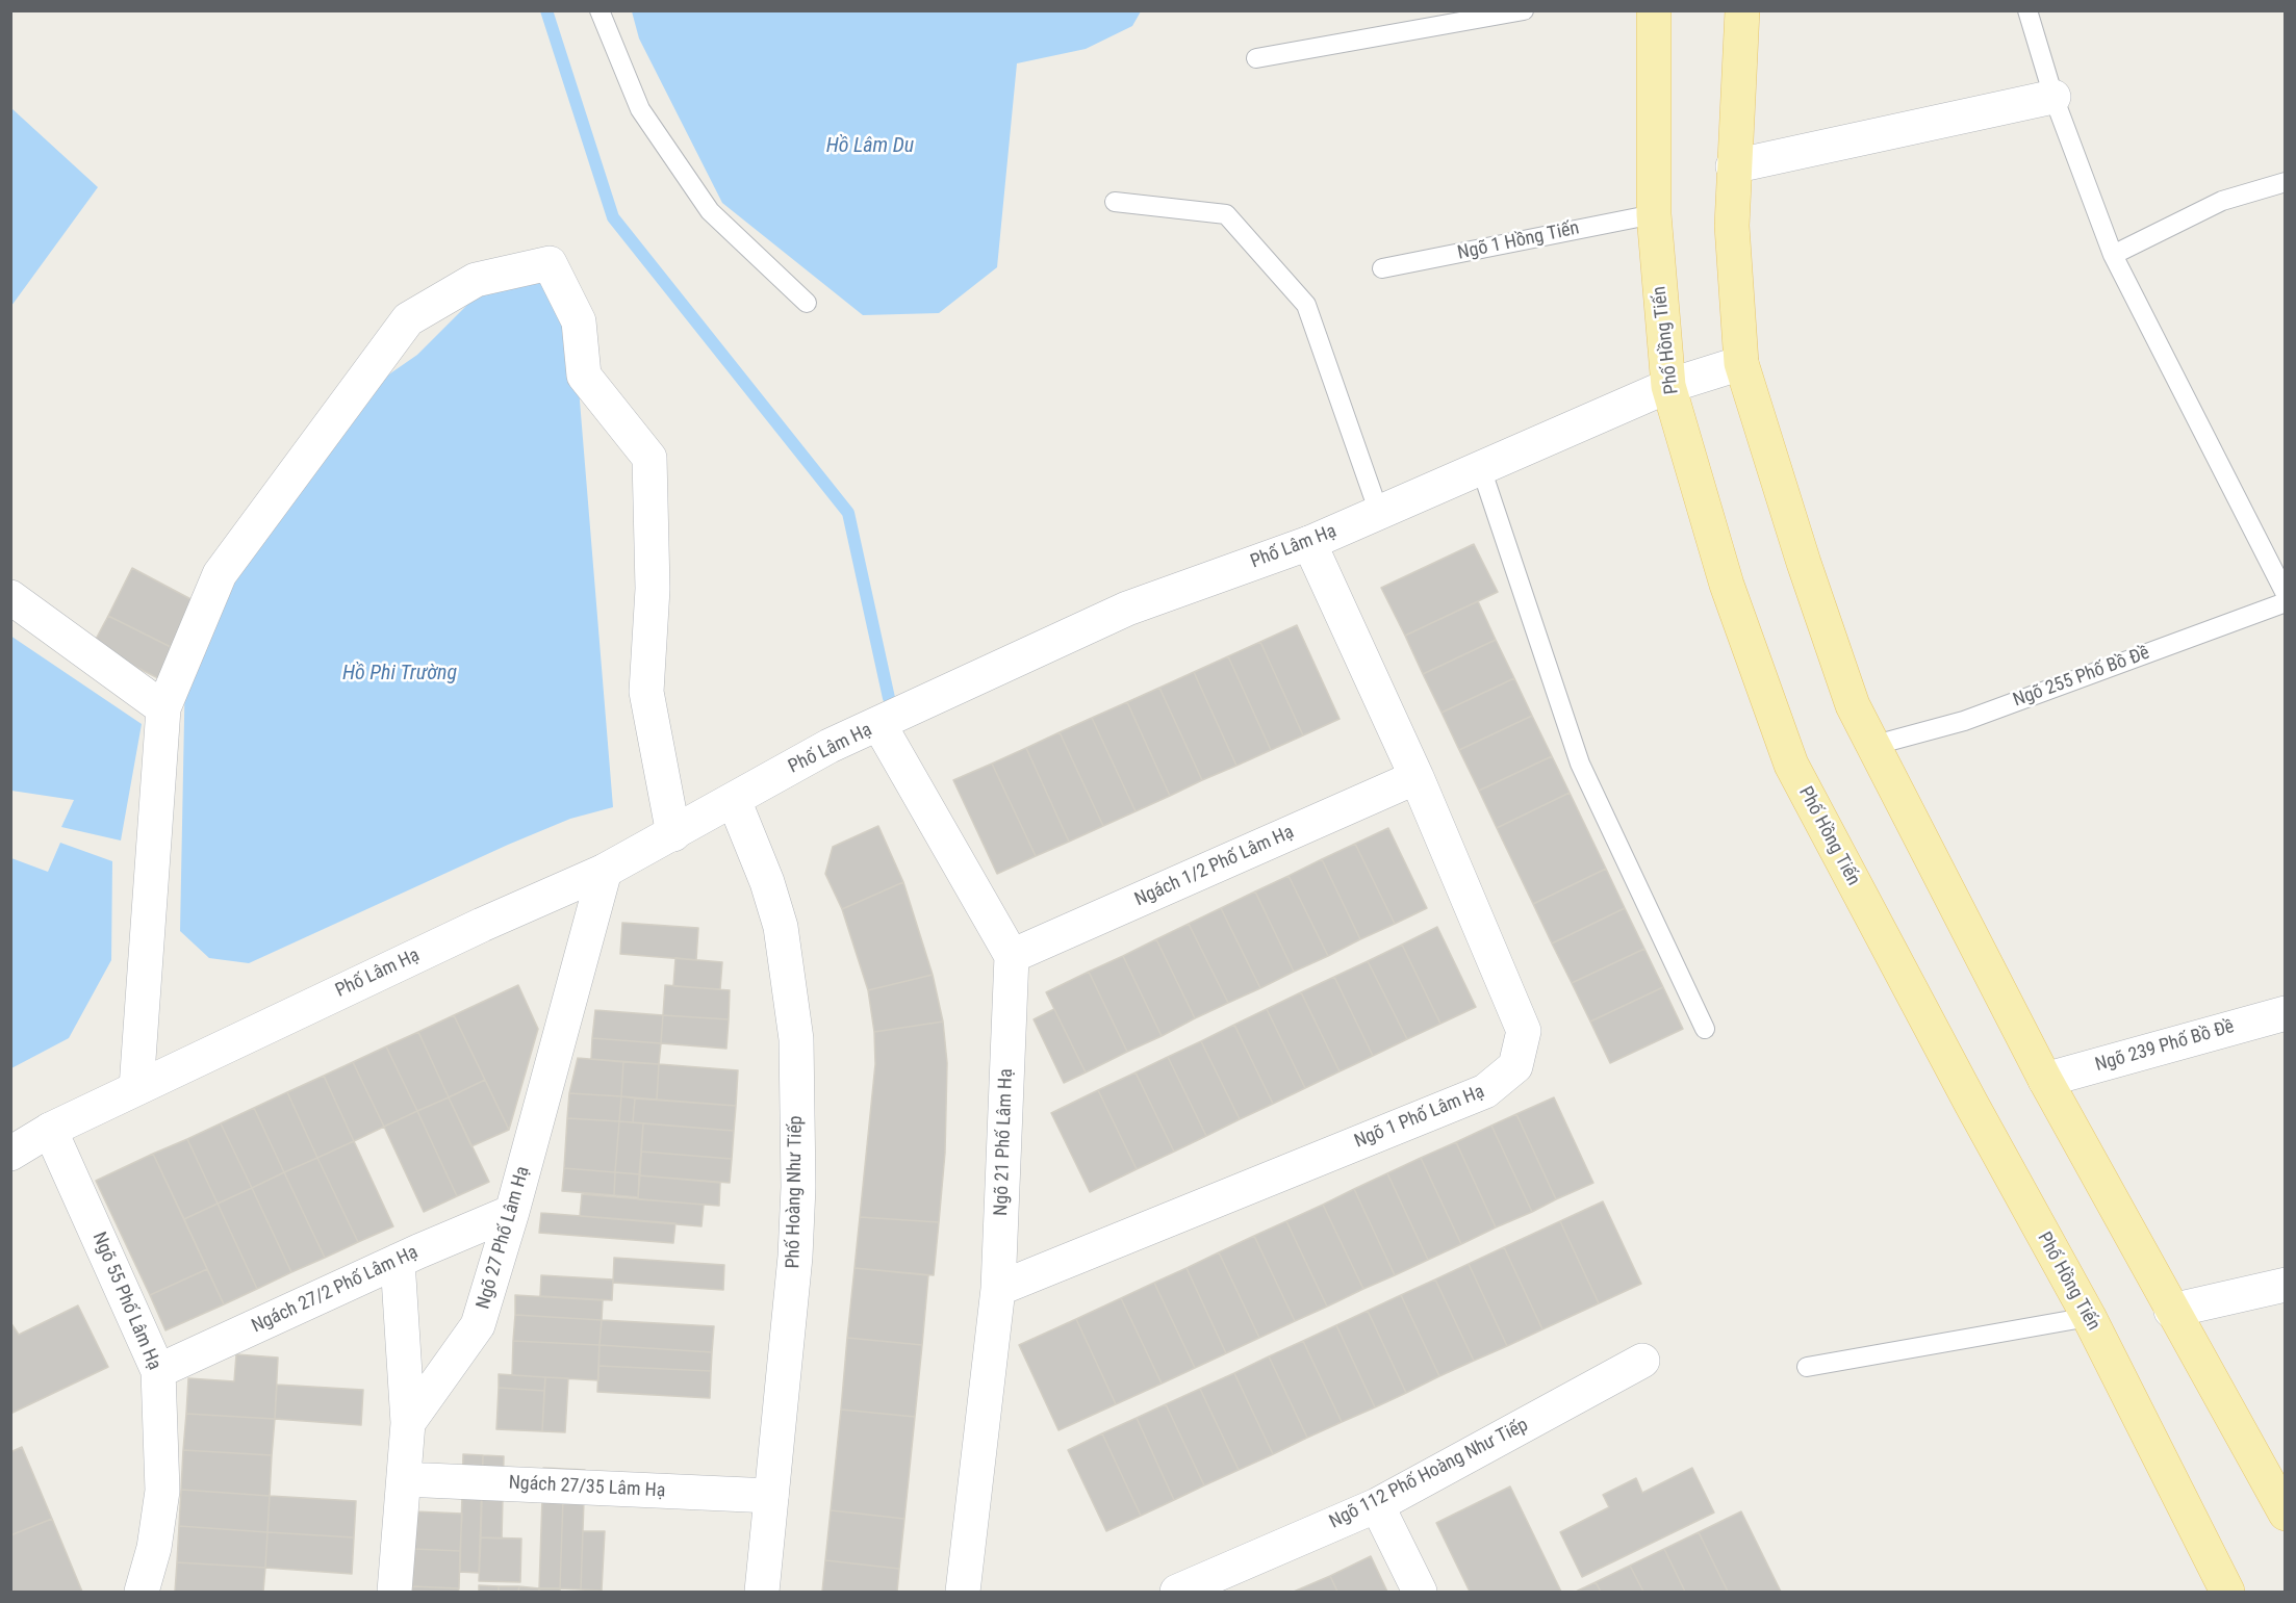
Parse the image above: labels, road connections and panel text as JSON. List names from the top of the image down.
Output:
{
  "streets": {
    "main road": ["Phố Hồng Tiến"],
    "street": [
      "Phố Lâm Hạ",
      "Ngách 1/2 Phố Lâm Hạ",
      "Ngõ 239 Phố Bồ Đề",
      "Ngõ 1 Phố Lâm Hạ",
      "Ngõ 21 Phố Lâm Hạ",
      "Phố Hoàng Như Tiếp",
      "Ngõ 27 Phố Lâm Hạ",
      "Ngách 27/2 Phố Lâm Hạ",
      "Ngõ 55 Phố Lâm Hạ",
      "Ngõ 112 Phố Hoàng Như Tiếp",
      "Ngách 27/35 Lâm Hạ"
    ],
    "lane": ["Ngõ 1 Hồng Tiến", "Ngõ 255 Phố Bồ Đề"]
  },
  "crossings": [
    ["Ngõ 1 Hồng Tiến", "Phố Hồng Tiến"],
    ["Phố Hồng Tiến", "Phố Lâm Hạ"],
    ["Phố Lâm Hạ", "Ngõ 1 Phố Lâm Hạ"],
    ["Phố Lâm Hạ", "Phố Hoàng Như Tiếp"],
    ["Phố Lâm Hạ", "Ngõ 27 Phố Lâm Hạ"],
    ["Phố Lâm Hạ", "Ngõ 55 Phố Lâm Hạ"],
    ["Ngách 1/2 Phố Lâm Hạ", "Ngõ 1 Phố Lâm Hạ"],
    ["Ngách 1/2 Phố Lâm Hạ", "Ngõ 21 Phố Lâm Hạ"],
    ["Ngõ 1 Phố Lâm Hạ", "Ngõ 21 Phố Lâm Hạ"],
    ["Phố Hoàng Như Tiếp", "Ngách 27/35 Lâm Hạ"],
    ["Ngõ 27 Phố Lâm Hạ", "Ngách 27/2 Phố Lâm Hạ"],
    ["Ngách 27/2 Phố Lâm Hạ", "Ngõ 55 Phố Lâm Hạ"]
  ],
  "water": ["Hồ Lâm Du", "Hồ Phi Trường"]
}
